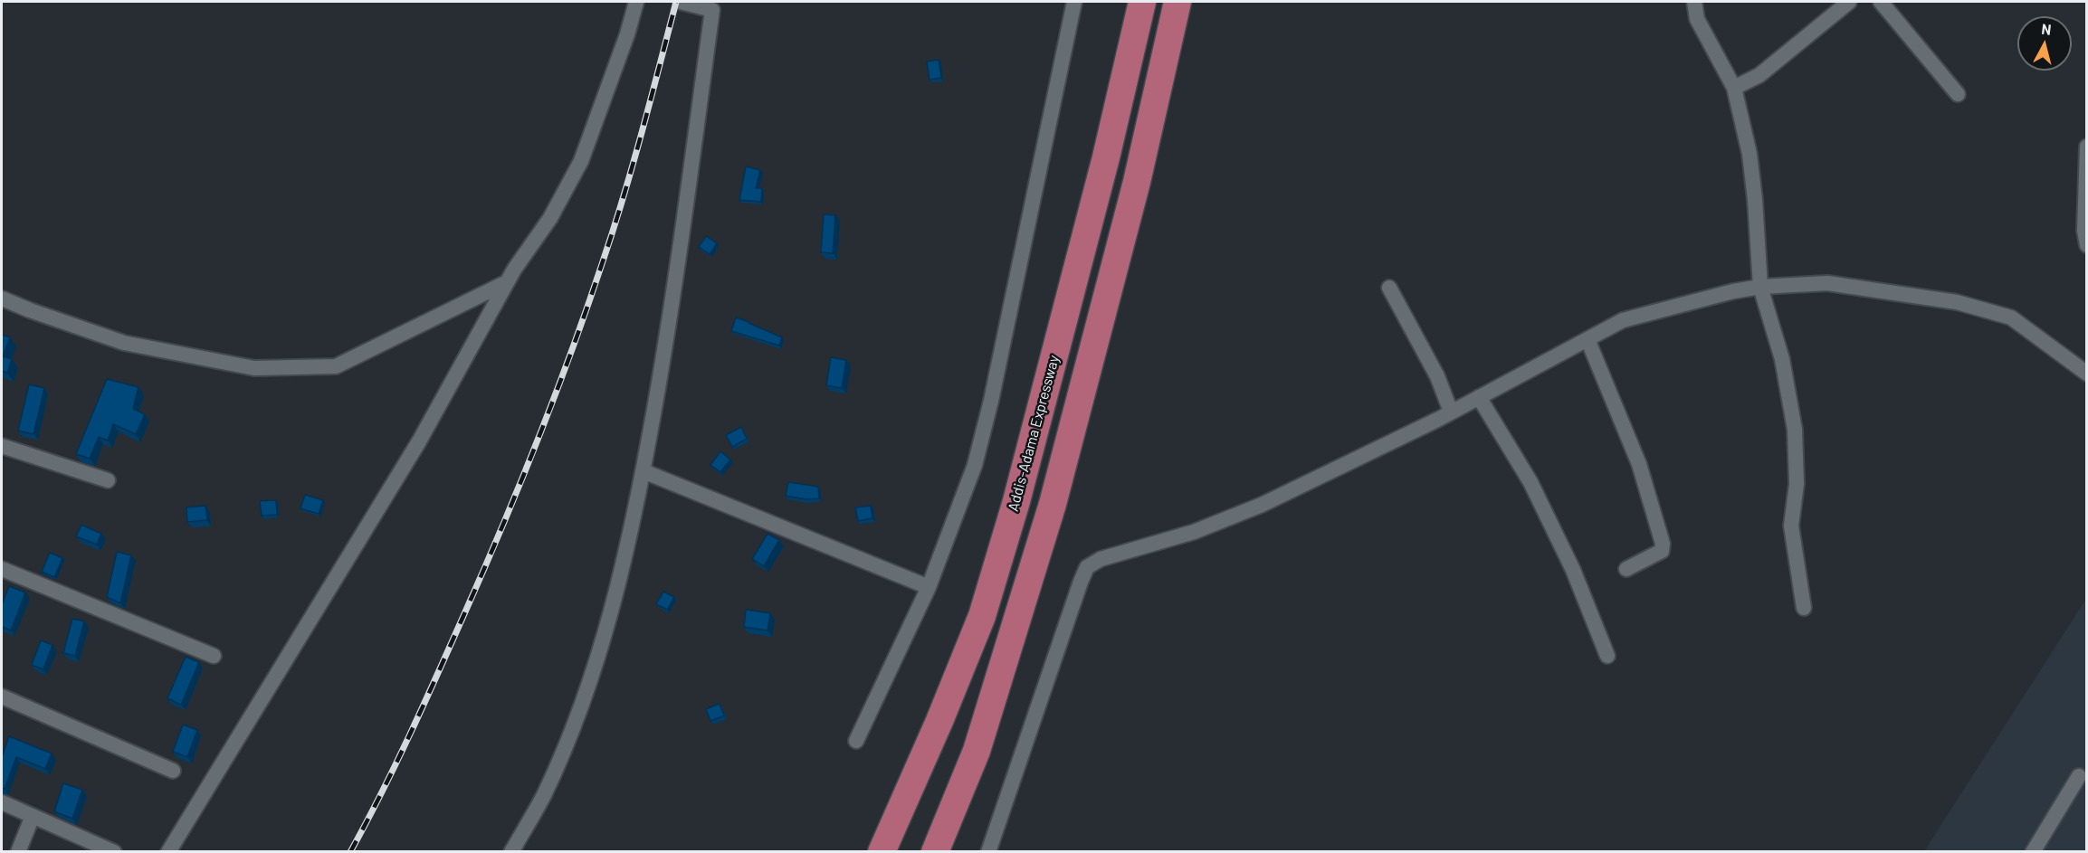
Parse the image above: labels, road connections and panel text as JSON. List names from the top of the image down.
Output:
{
  "streets": {
    "highway": ["Addis-Adama Expressway"]
  },
  "north": "top"
}
